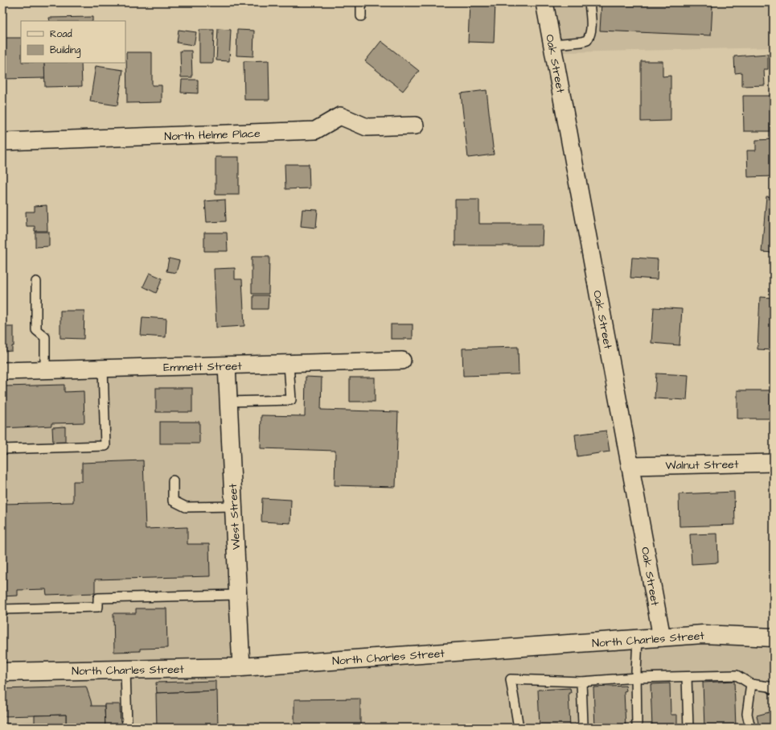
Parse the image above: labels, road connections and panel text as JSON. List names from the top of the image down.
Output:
{
  "streets": {
    "street": [
      "Oak Street",
      "North Helme Place",
      "Emmett Street",
      "Walnut Street",
      "West Street",
      "North Charles Street"
    ]
  },
  "crossings": [
    ["Oak Street", "Walnut Street"],
    ["Oak Street", "North Charles Street"],
    ["Emmett Street", "West Street"],
    ["West Street", "North Charles Street"]
  ],
  "legend": ["Road", "Building"]
}
